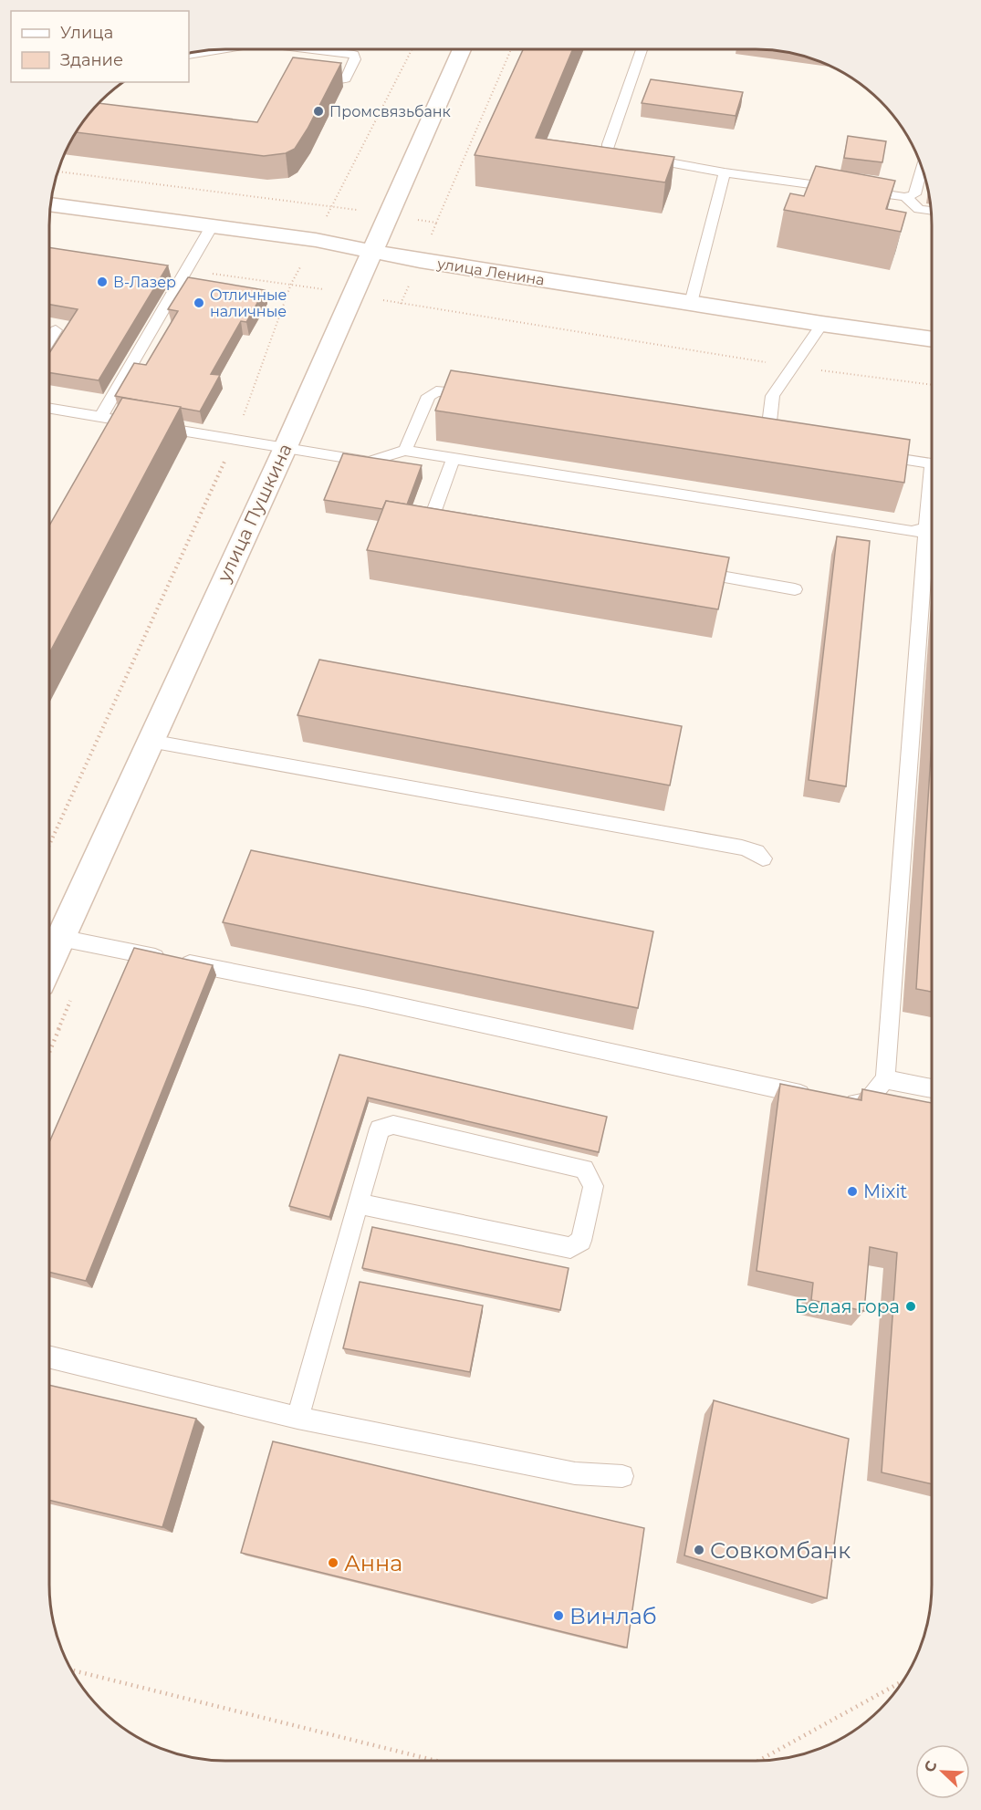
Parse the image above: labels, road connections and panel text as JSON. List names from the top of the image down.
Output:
{
  "streets": {
    "main road": ["улица Ленина", "улица Пушкина"]
  },
  "crossings": [
    ["улица Ленина", "улица Пушкина"]
  ],
  "places": [
    "Промсвязьбанк",
    "В-Лазер",
    "Отличные наличные",
    "Mixit",
    "Белая гора",
    "Совкомбанк",
    "Анна",
    "Винлаб"
  ],
  "legend": ["Улица", "Здание"],
  "north": "top left"
}
